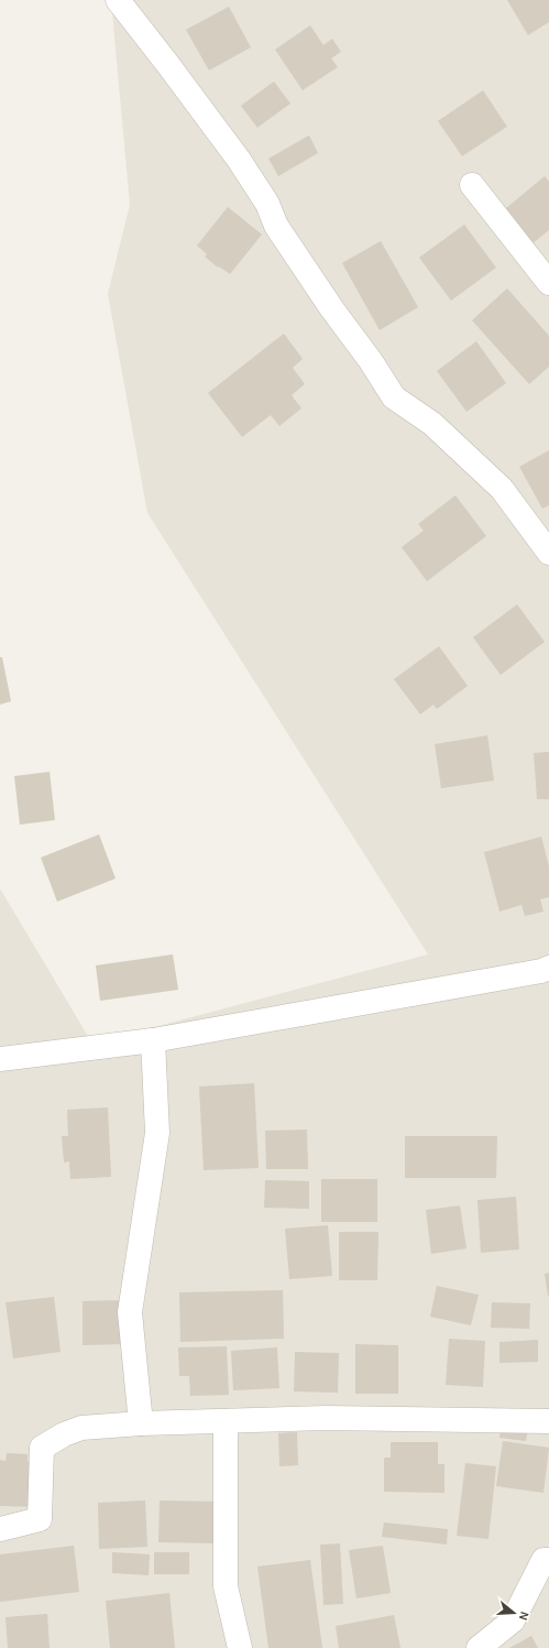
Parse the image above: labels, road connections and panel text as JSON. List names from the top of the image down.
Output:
{
  "north": "right"
}
